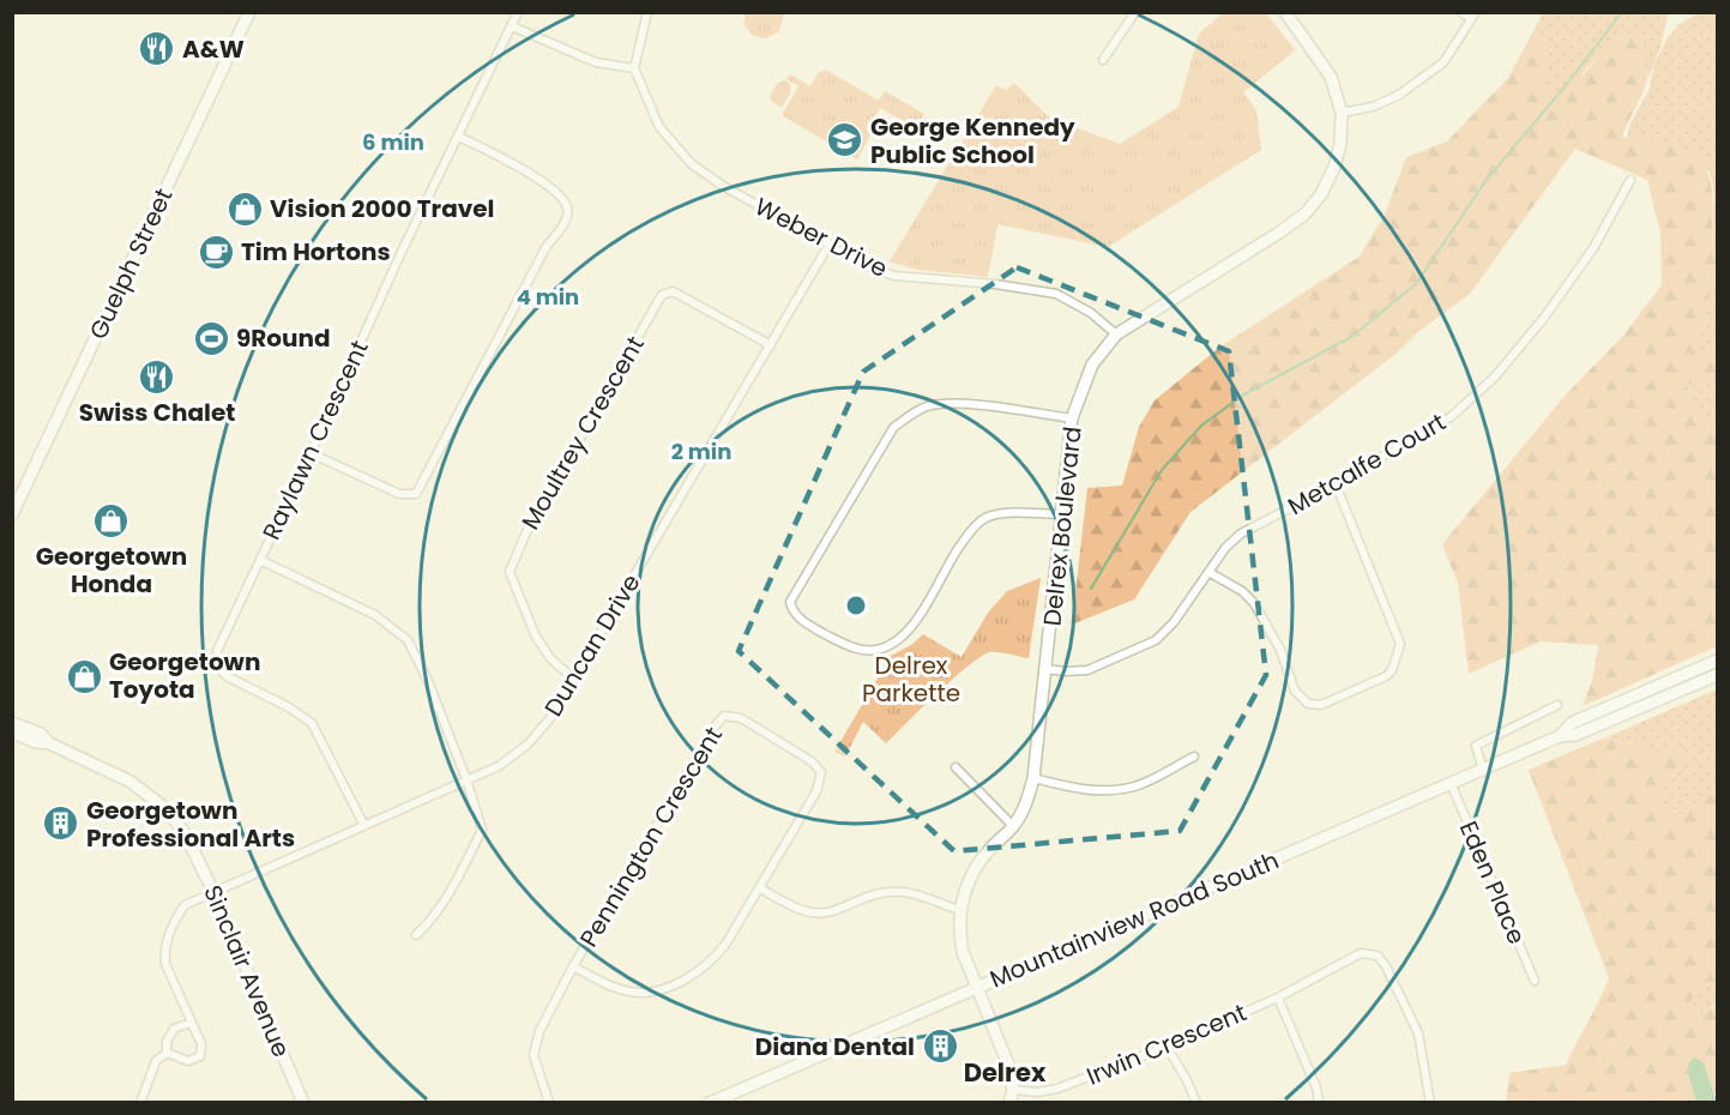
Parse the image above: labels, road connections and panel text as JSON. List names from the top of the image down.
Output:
{
  "streets": {
    "main road": [
      "Guelph Street",
      "Delrex Boulevard",
      "Mountainview Road South",
      "Sinclair Avenue"
    ],
    "street": [
      "Weber Drive",
      "Moultrey Crescent",
      "Raylawn Crescent",
      "Metcalfe Court",
      "Duncan Drive",
      "Pennington Crescent",
      "Eden Place",
      "Irwin Crescent"
    ]
  },
  "crossings": [
    ["Weber Drive", "Delrex Boulevard"],
    ["Weber Drive", "Duncan Drive"],
    ["Moultrey Crescent", "Duncan Drive"],
    ["Raylawn Crescent", "Duncan Drive"],
    ["Metcalfe Court", "Delrex Boulevard"],
    ["Delrex Boulevard", "Mountainview Road South"],
    ["Delrex Boulevard", "Irwin Crescent"],
    ["Duncan Drive", "Sinclair Avenue"],
    ["Eden Place", "Mountainview Road South"]
  ],
  "districts": ["Delrex"],
  "parks": ["Delrex Parkette"],
  "places": {
    "restaurant": ["A&W", "Swiss Chalet"],
    "school or university": ["George Kennedy Public School"],
    "shop": ["Vision 2000 Travel", "Georgetown Honda", "Georgetown Toyota"],
    "cafe": ["Tim Hortons"],
    "sports": ["9Round"],
    "building": ["Georgetown Professional Arts", "Diana Dental"]
  },
  "rings": ["6 min", "4 min", "2 min"]
}
